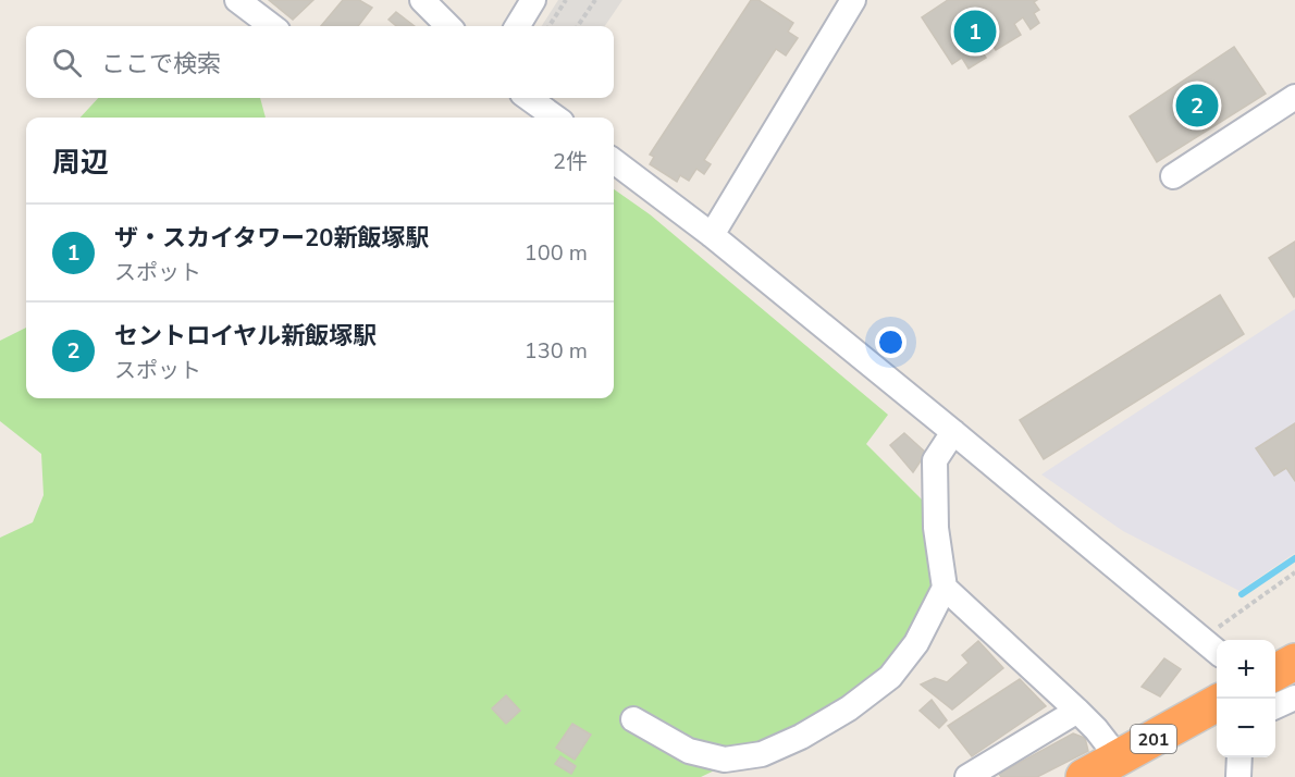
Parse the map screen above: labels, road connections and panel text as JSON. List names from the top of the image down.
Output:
{
  "streets": {
    "highway": ["201"]
  },
  "page": {
    "pins": ["1", "2"],
    "search": "ここで検索",
    "heading": ["周辺", "2件"],
    "list": [
      {
        "mark": "1",
        "name": "ザ・スカイタワー20新飯塚駅",
        "note": "スポット",
        "value": "100 m"
      },
      {
        "mark": "2",
        "name": "セントロイヤル新飯塚駅",
        "note": "スポット",
        "value": "130 m"
      }
    ],
    "map_buttons": ["+", "−"]
  }
}
